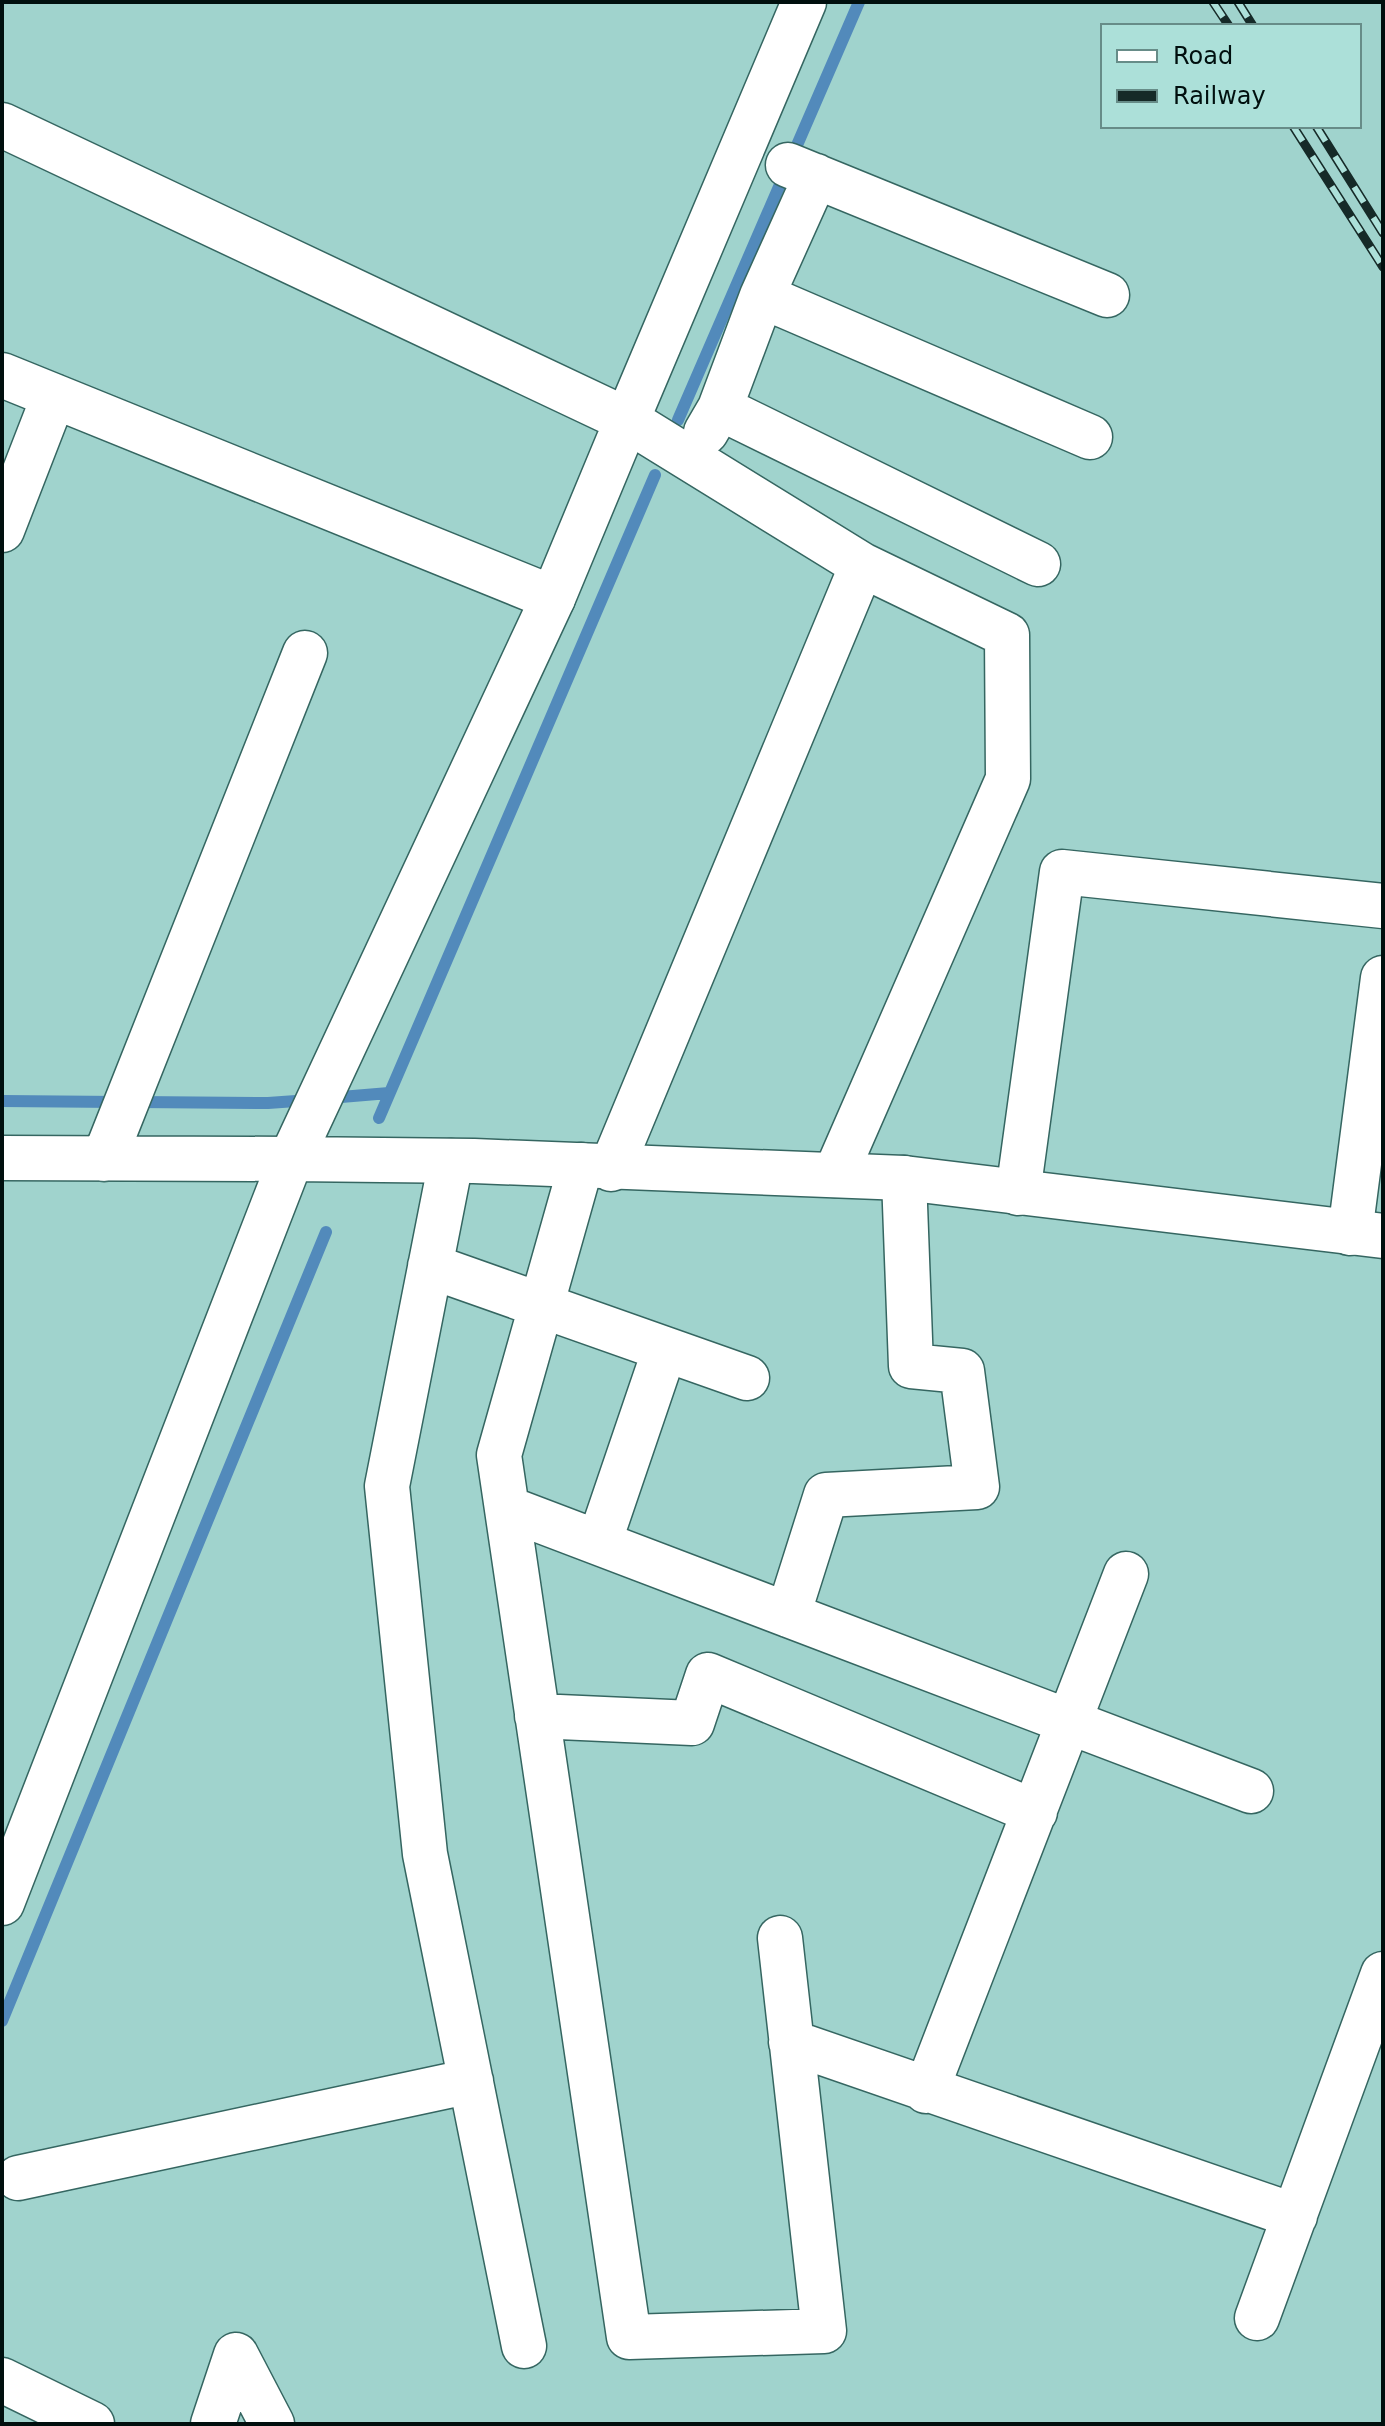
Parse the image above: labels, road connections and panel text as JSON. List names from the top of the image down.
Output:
{
  "legend": ["Road", "Railway"]
}
